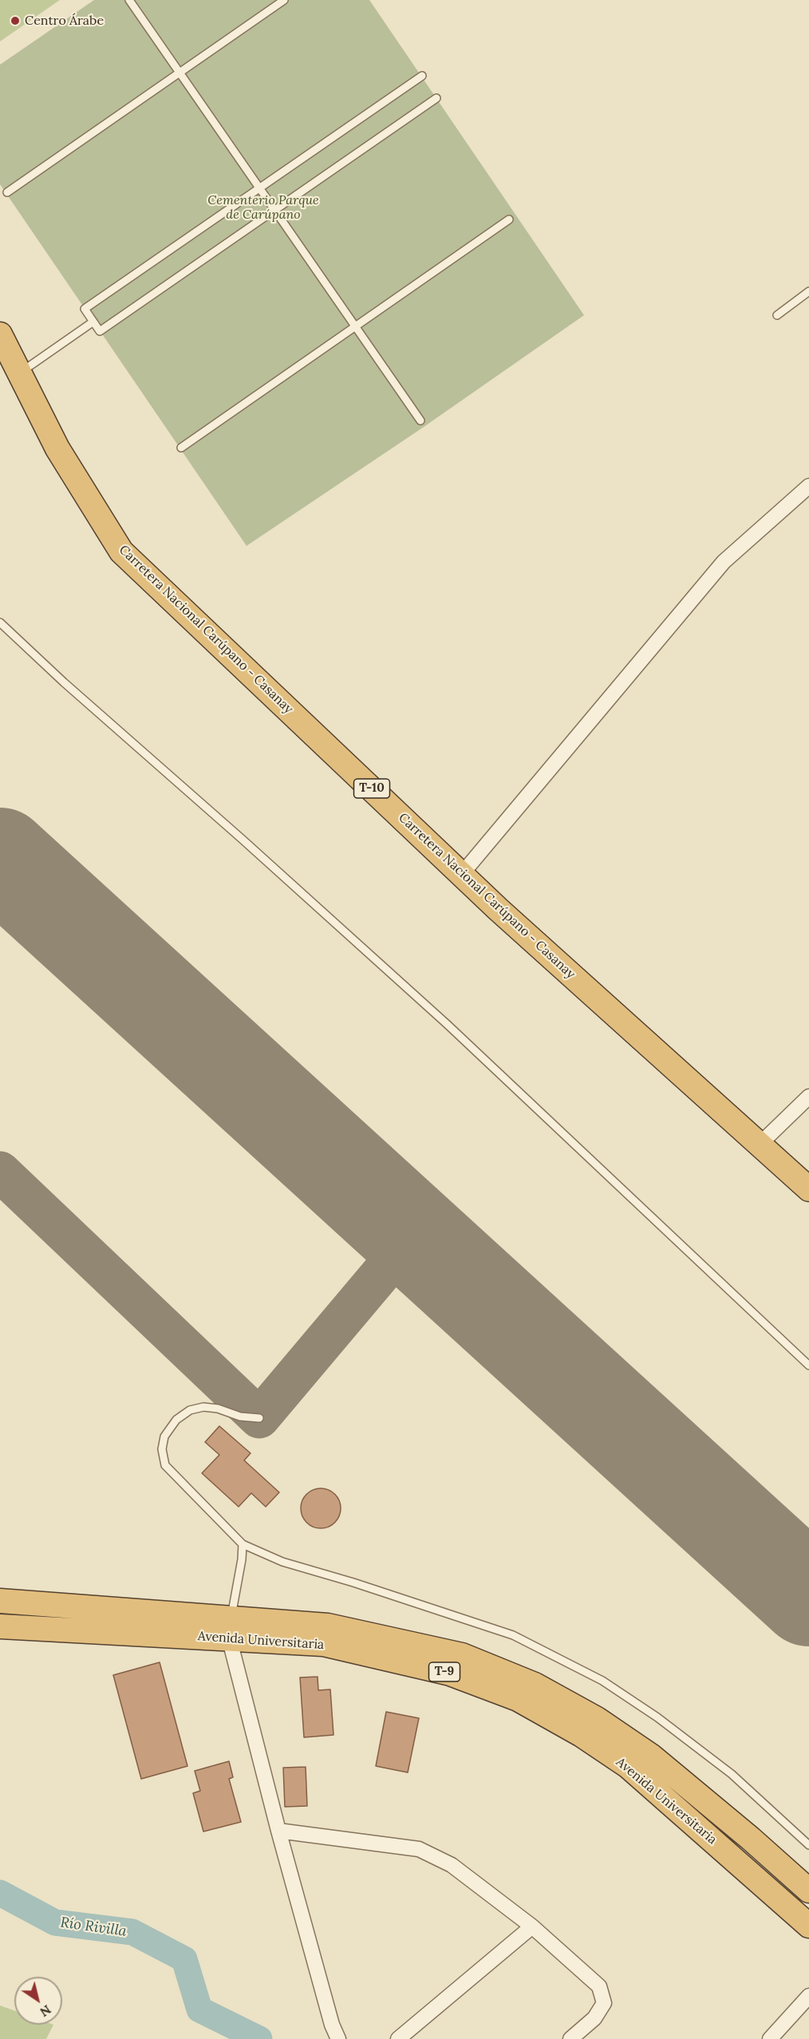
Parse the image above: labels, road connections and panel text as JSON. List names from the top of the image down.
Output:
{
  "streets": {
    "highway": [
      "Carretera Nacional Carúpano - Casanay",
      "T-10",
      "Avenida Universitaria",
      "T-9"
    ]
  },
  "water": ["Río Rivilla"],
  "parks": ["Cementerio Parque de Carúpano"],
  "places": ["Centro Árabe"],
  "north": "bottom right"
}
